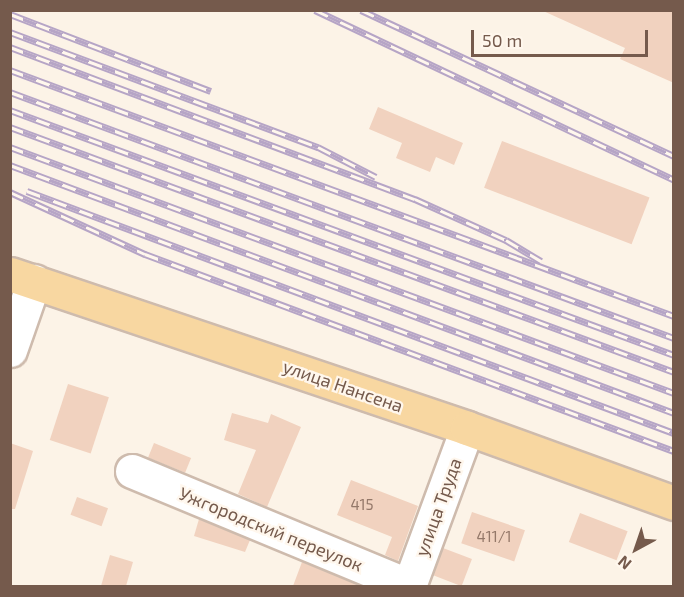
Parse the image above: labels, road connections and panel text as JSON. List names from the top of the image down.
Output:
{
  "streets": {
    "main road": ["улица Нансена"],
    "street": ["улица Труда", "Ужгородский переулок"]
  },
  "crossings": [
    ["улица Нансена", "улица Труда"],
    ["улица Труда", "Ужгородский переулок"]
  ],
  "house_numbers": ["415", "411/1"],
  "scale_bar": "50 m",
  "north": "bottom left"
}
